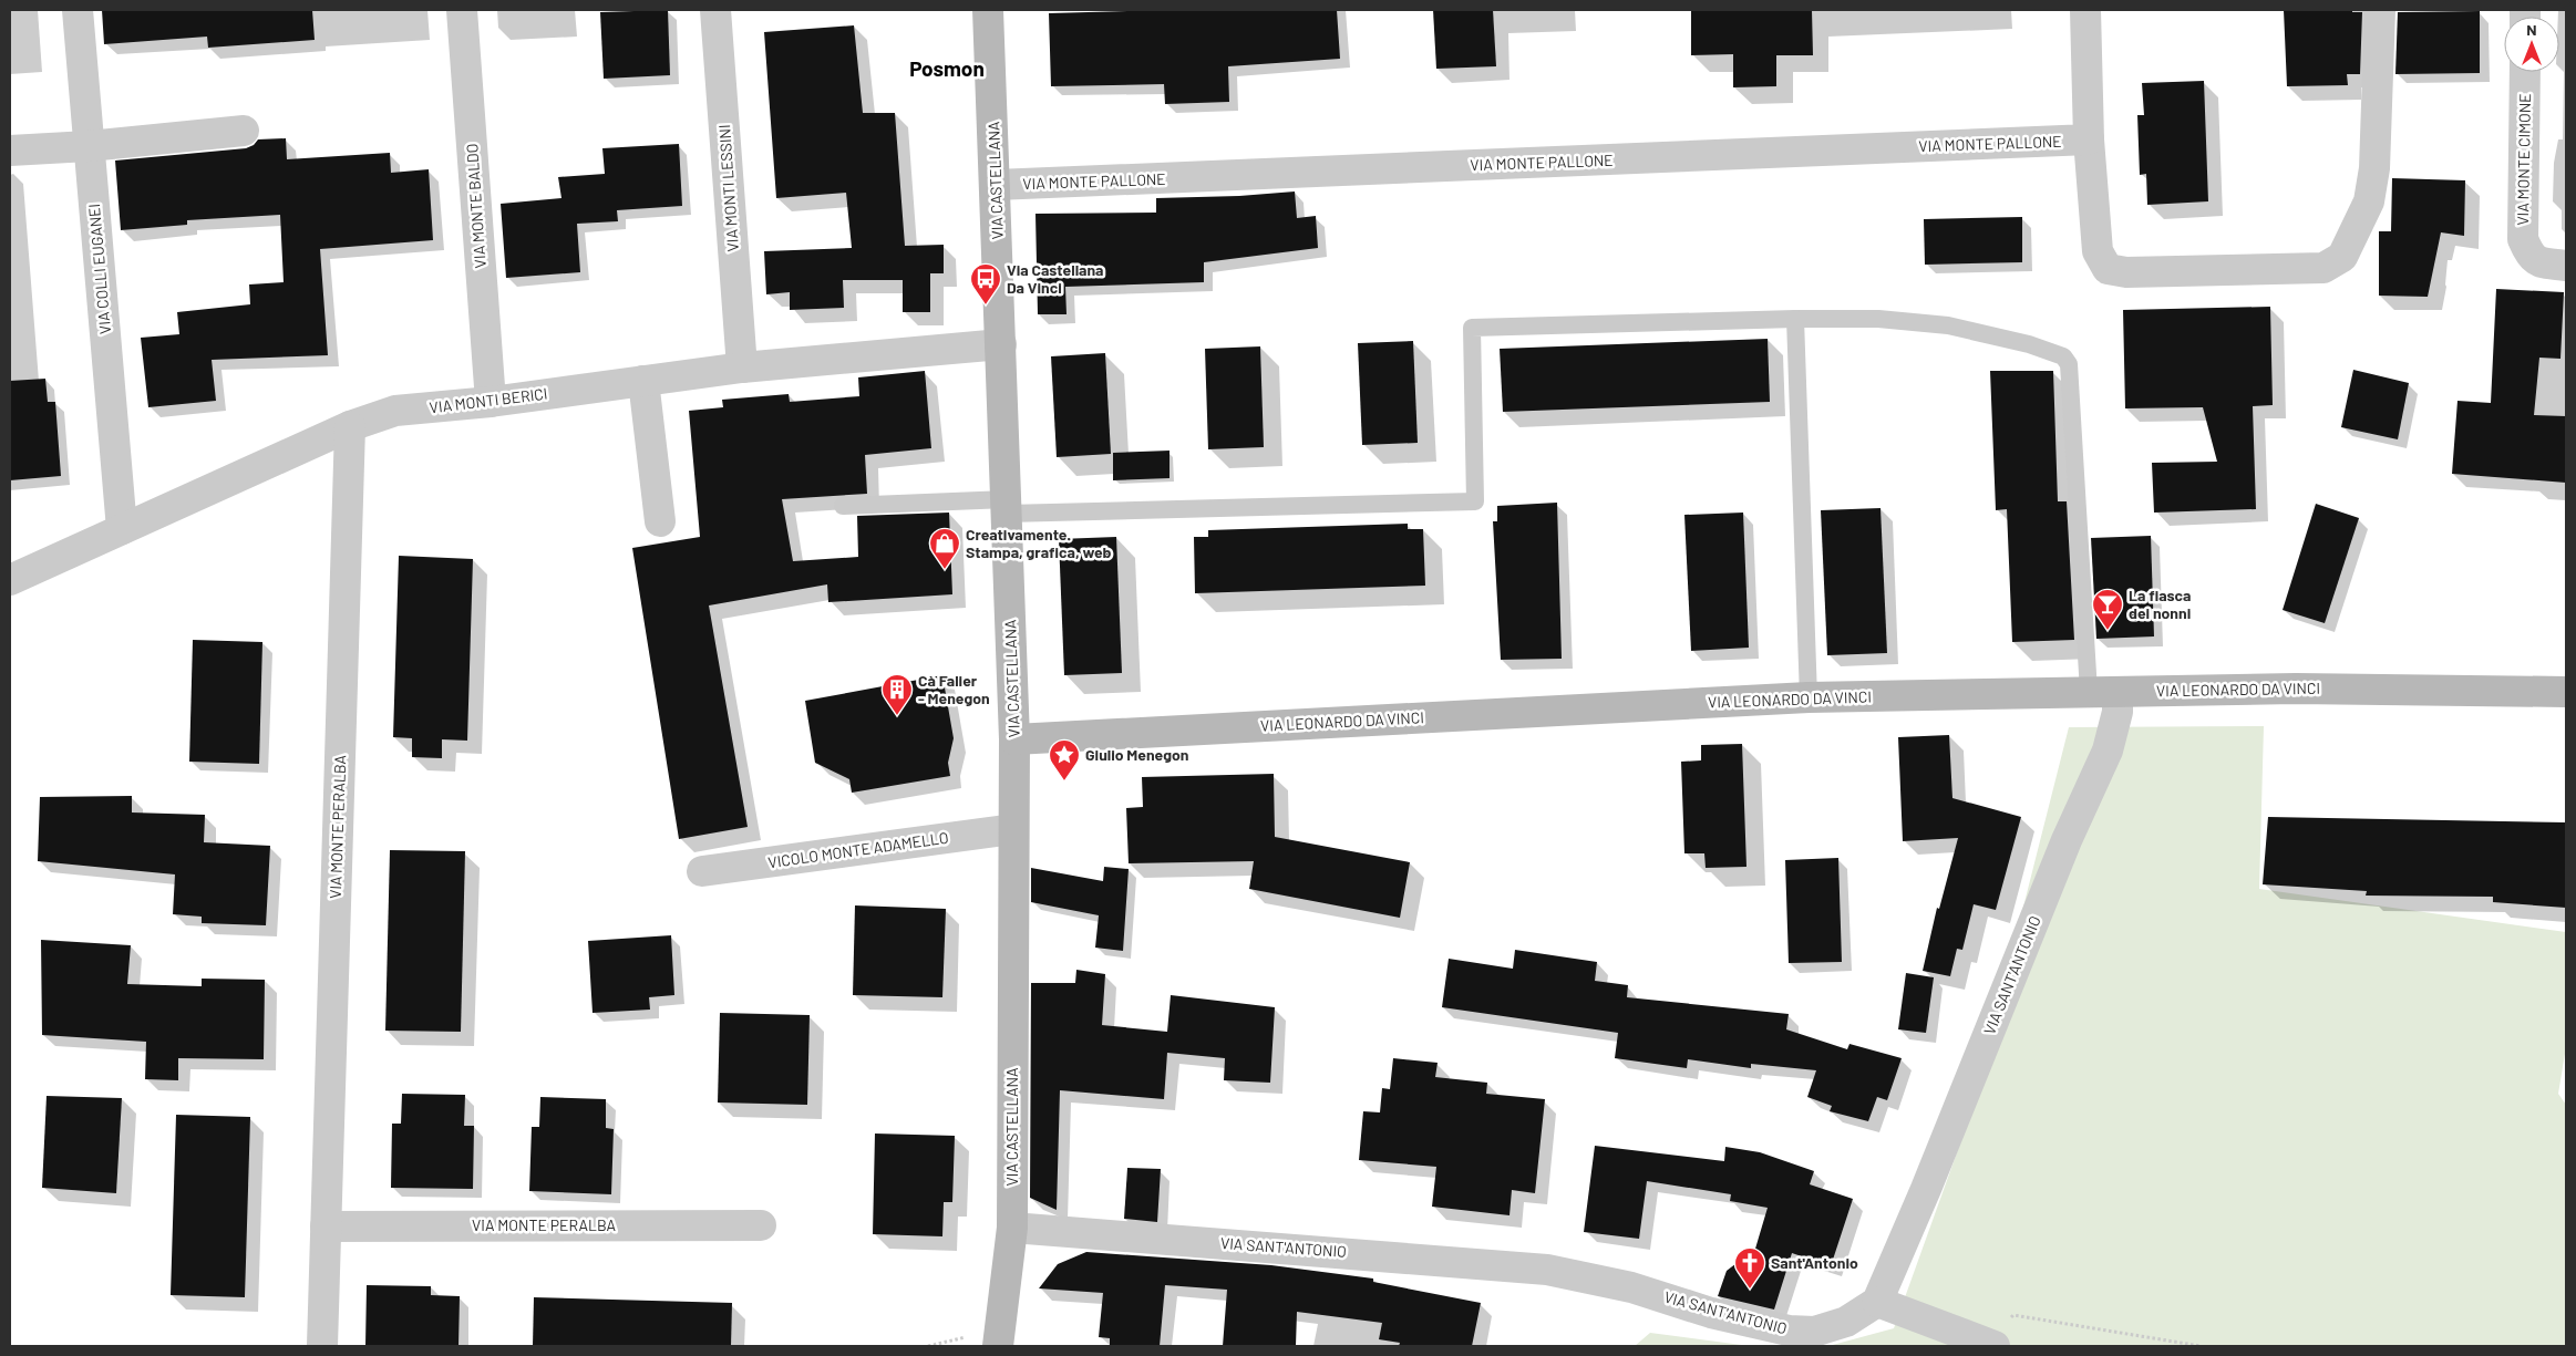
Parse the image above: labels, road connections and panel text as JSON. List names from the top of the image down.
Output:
{
  "streets": {
    "street": [
      "VIA MONTE PALLONE",
      "VIA MONTE CIMONE",
      "VIA CASTELLANA",
      "VIA MONTI LESSINI",
      "VIA MONTE BALDO",
      "VIA COLLI EUGANEI",
      "VIA MONTI BERICI",
      "VIA LEONARDO DA VINCI",
      "VIA MONTE PERALBA",
      "VICOLO MONTE ADAMELLO",
      "VIA SANT'ANTONIO"
    ]
  },
  "crossings": [
    ["VIA MONTE PALLONE", "VIA CASTELLANA"],
    ["VIA CASTELLANA", "VIA MONTI BERICI"],
    ["VIA CASTELLANA", "VIA LEONARDO DA VINCI"],
    ["VIA CASTELLANA", "VICOLO MONTE ADAMELLO"],
    ["VIA CASTELLANA", "VIA SANT'ANTONIO"],
    ["VIA MONTI LESSINI", "VIA MONTI BERICI"],
    ["VIA MONTE BALDO", "VIA MONTI BERICI"],
    ["VIA COLLI EUGANEI", "VIA MONTI BERICI"],
    ["VIA MONTI BERICI", "VIA MONTE PERALBA"],
    ["VIA LEONARDO DA VINCI", "VIA SANT'ANTONIO"]
  ],
  "districts": ["Posmon"],
  "places": {
    "bus stop": ["Via Castellana Da Vinci"],
    "shop": ["Creativamente. Stampa, grafica, web"],
    "bar": ["La fiasca dei nonni"],
    "building": ["Cà Falier - Menegon"],
    "place": ["Giulio Menegon"],
    "church": ["Sant'Antonio"]
  },
  "north": "top"
}
